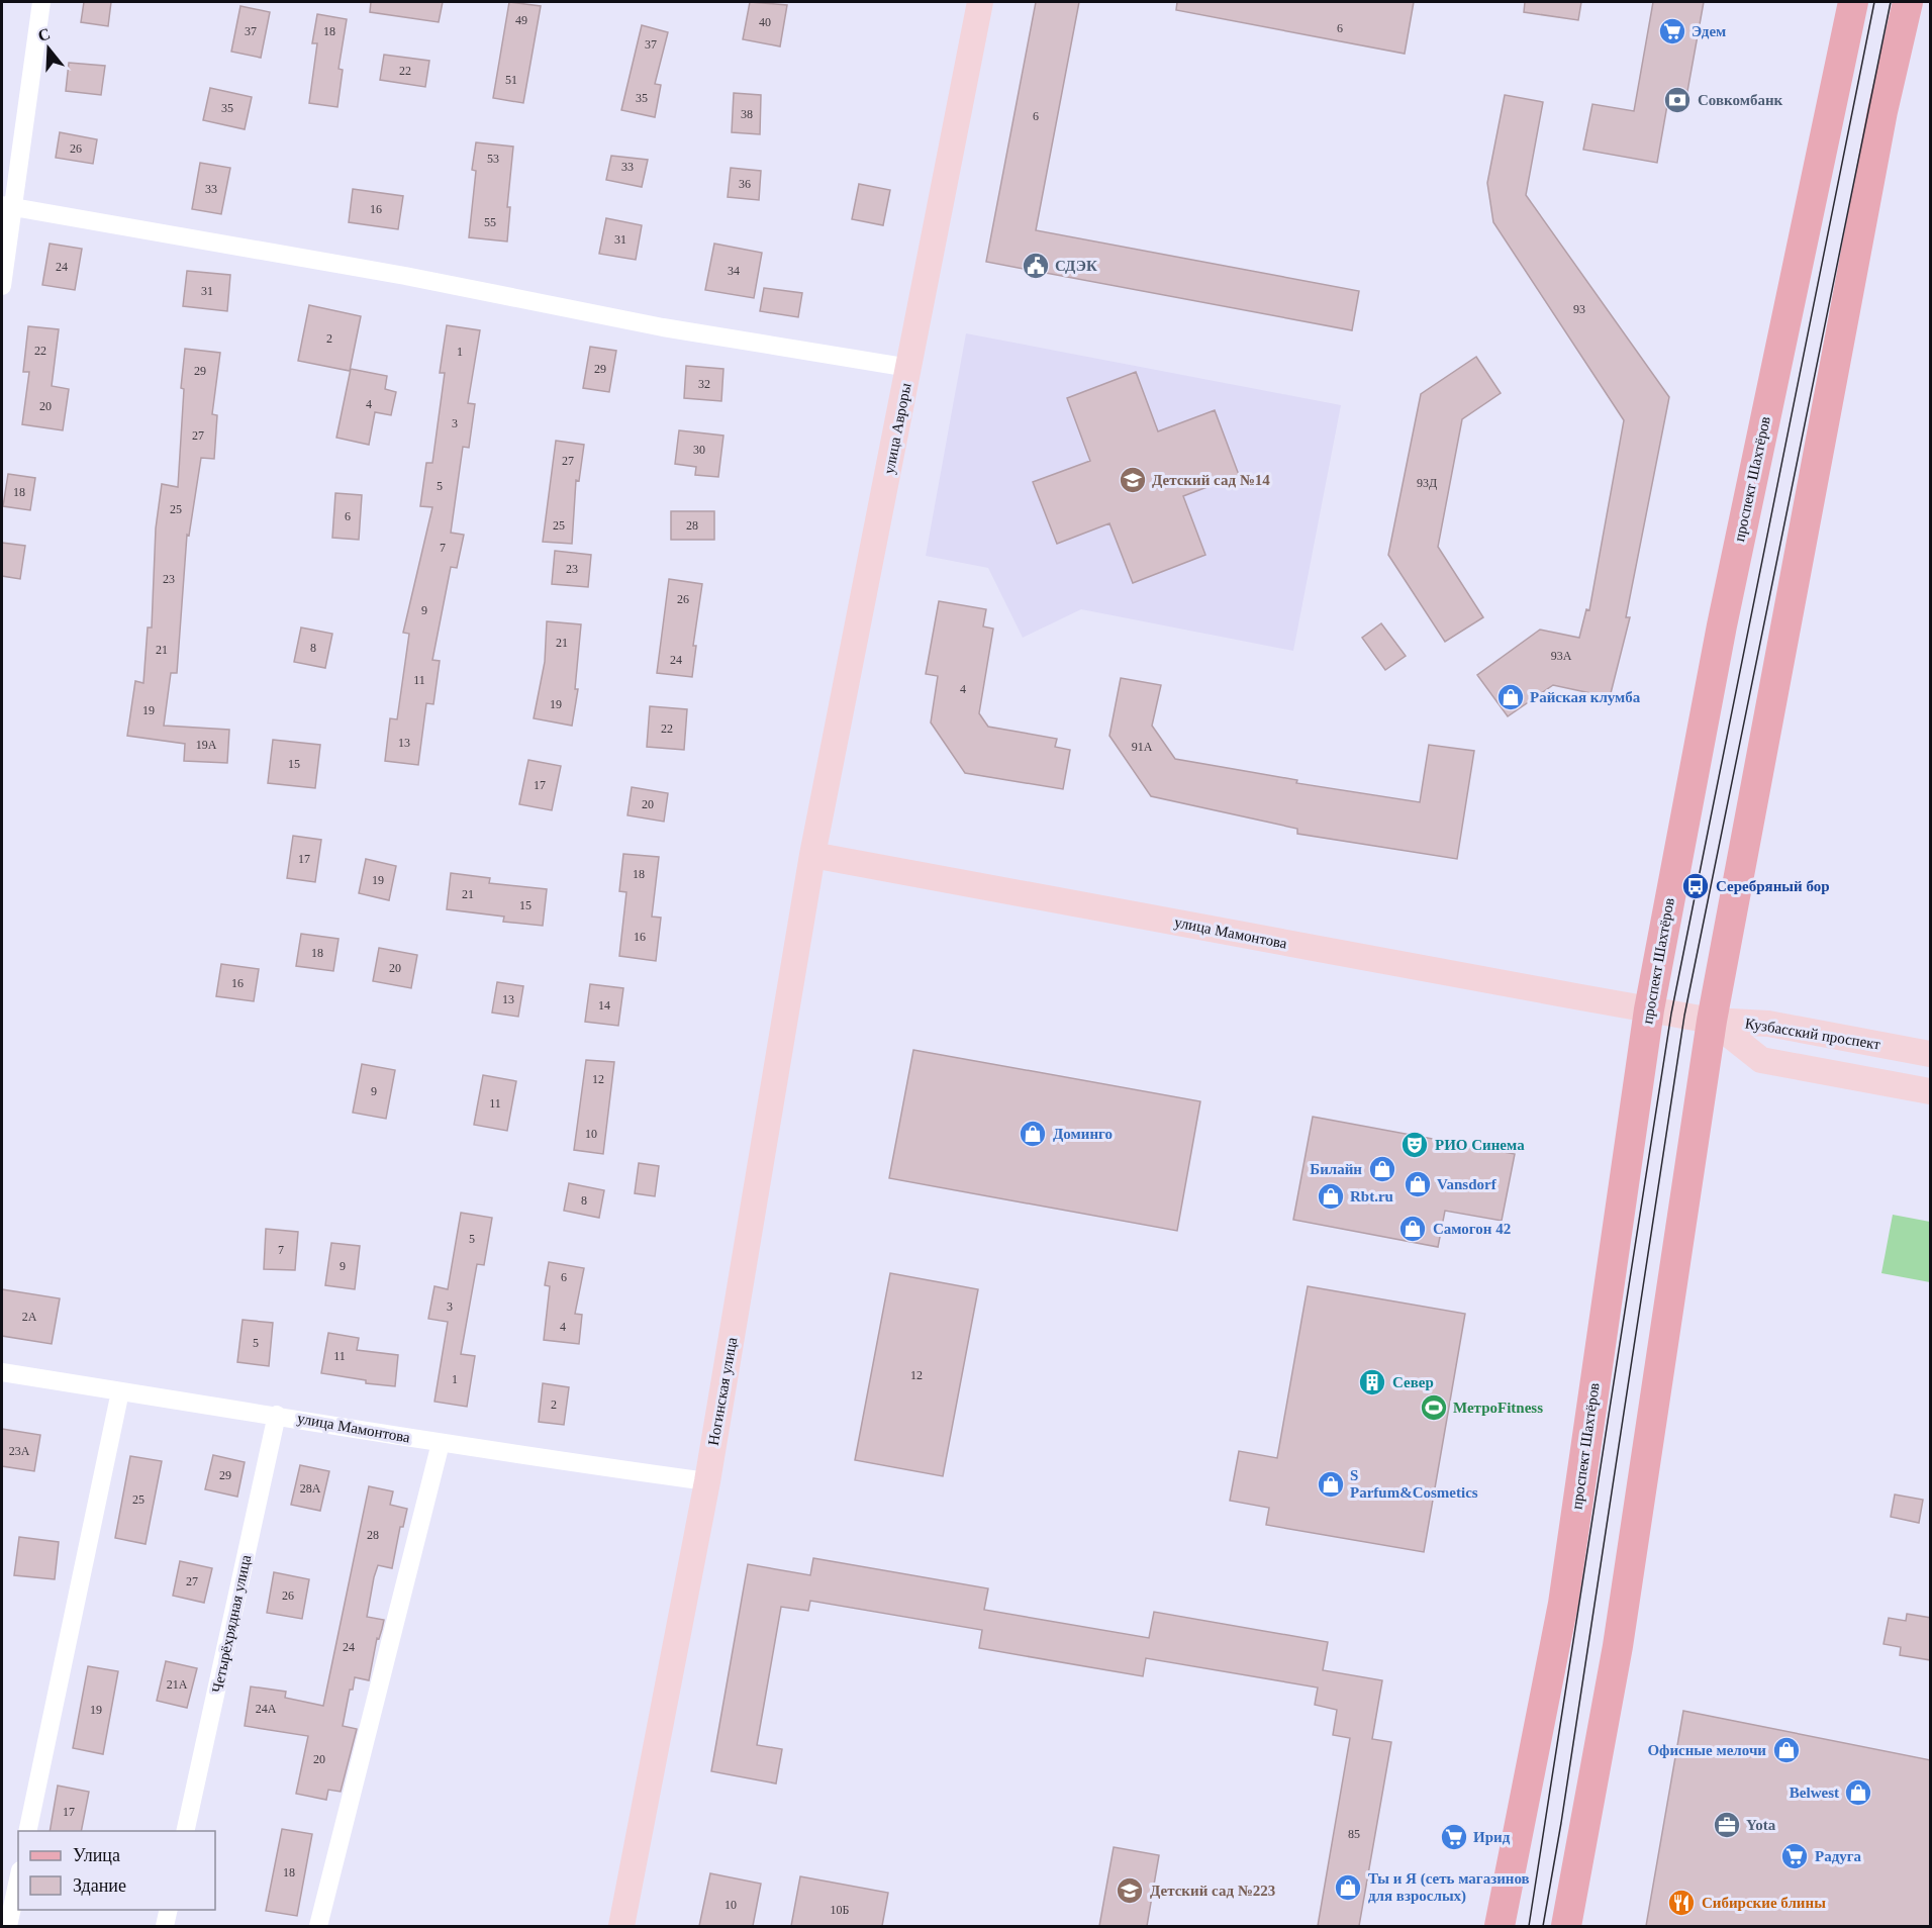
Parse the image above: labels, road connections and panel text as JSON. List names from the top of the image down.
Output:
{
  "streets": {
    "main road": ["проспект Шахтёров"],
    "street": [
      "улица Авроры",
      "улица Мамонтова",
      "Кузбасский проспект",
      "Ногинская улица",
      "Четырёхрядная улица"
    ]
  },
  "crossings": [
    ["улица Авроры", "улица Мамонтова"],
    ["улица Авроры", "Ногинская улица"],
    ["проспект Шахтёров", "улица Мамонтова"],
    ["улица Мамонтова", "Кузбасский проспект"],
    ["улица Мамонтова", "Ногинская улица"],
    ["улица Мамонтова", "Четырёхрядная улица"]
  ],
  "places": {
    "supermarket": ["Эдем", "Ирид", "Радуга"],
    "bank": ["Совкомбанк"],
    "public building": ["СДЭК"],
    "school or university": ["Детский сад №14", "Детский сад №223"],
    "shop": [
      "Райская клумба",
      "Доминго",
      "Билайн",
      "Vansdorf",
      "Rbt.ru",
      "Самогон 42",
      "S Parfum&Cosmetics",
      "Офисные мелочи",
      "Belwest",
      "Ты и Я (сеть магазинов для взрослых)"
    ],
    "bus stop": ["Серебряный бор"],
    "theatre": ["РИО Синема"],
    "building": ["Север"],
    "sports": ["МетроFitness"],
    "office": ["Yota"],
    "restaurant": ["Сибирские блины"]
  },
  "house_numbers": [
    "49",
    "40",
    "6",
    "37",
    "18",
    "37",
    "22",
    "51",
    "35",
    "35",
    "38",
    "6",
    "26",
    "53",
    "33",
    "36",
    "33",
    "16",
    "55",
    "31",
    "24",
    "34",
    "31",
    "93",
    "2",
    "22",
    "1",
    "29",
    "29",
    "32",
    "4",
    "20",
    "3",
    "27",
    "30",
    "27",
    "93Д",
    "5",
    "18",
    "25",
    "6",
    "25",
    "28",
    "7",
    "23",
    "23",
    "26",
    "9",
    "21",
    "8",
    "21",
    "93А",
    "24",
    "11",
    "4",
    "19",
    "19",
    "22",
    "13",
    "19А",
    "91А",
    "15",
    "17",
    "20",
    "17",
    "18",
    "19",
    "21",
    "15",
    "16",
    "18",
    "20",
    "16",
    "13",
    "14",
    "12",
    "9",
    "11",
    "10",
    "8",
    "5",
    "7",
    "9",
    "6",
    "3",
    "2А",
    "4",
    "5",
    "11",
    "12",
    "1",
    "2",
    "23А",
    "29",
    "28А",
    "25",
    "28",
    "27",
    "26",
    "24",
    "21А",
    "24А",
    "19",
    "20",
    "17",
    "85",
    "18",
    "10",
    "10Б"
  ],
  "legend": ["Улица", "Здание"],
  "north": "top"
}
